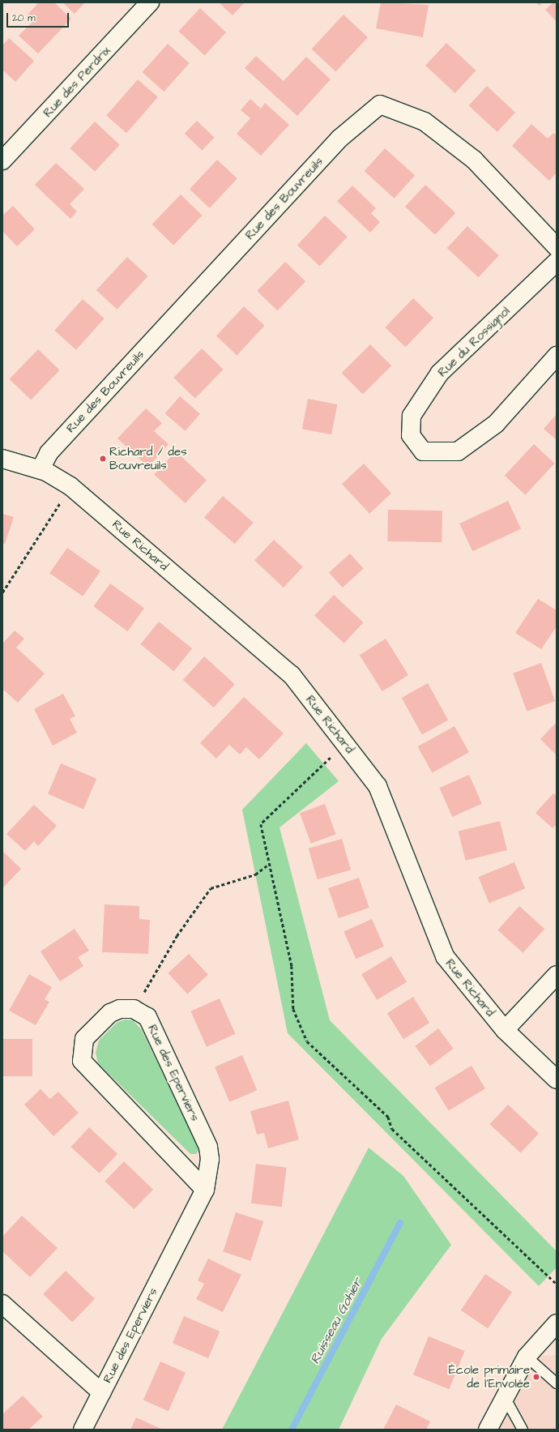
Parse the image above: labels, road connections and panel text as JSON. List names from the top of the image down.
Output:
{
  "streets": {
    "street": [
      "Rue des Perdrix",
      "Rue des Bouvreuils",
      "Rue du Rossignol",
      "Rue Richard",
      "Rue des Eperviers"
    ]
  },
  "crossings": [
    ["Rue des Bouvreuils", "Rue Richard"]
  ],
  "water": ["Ruisseau Gohier"],
  "places": ["Richard / des Bouvreuils", "École primaire de l'Envolée"],
  "scale_bar": "20 m"
}
